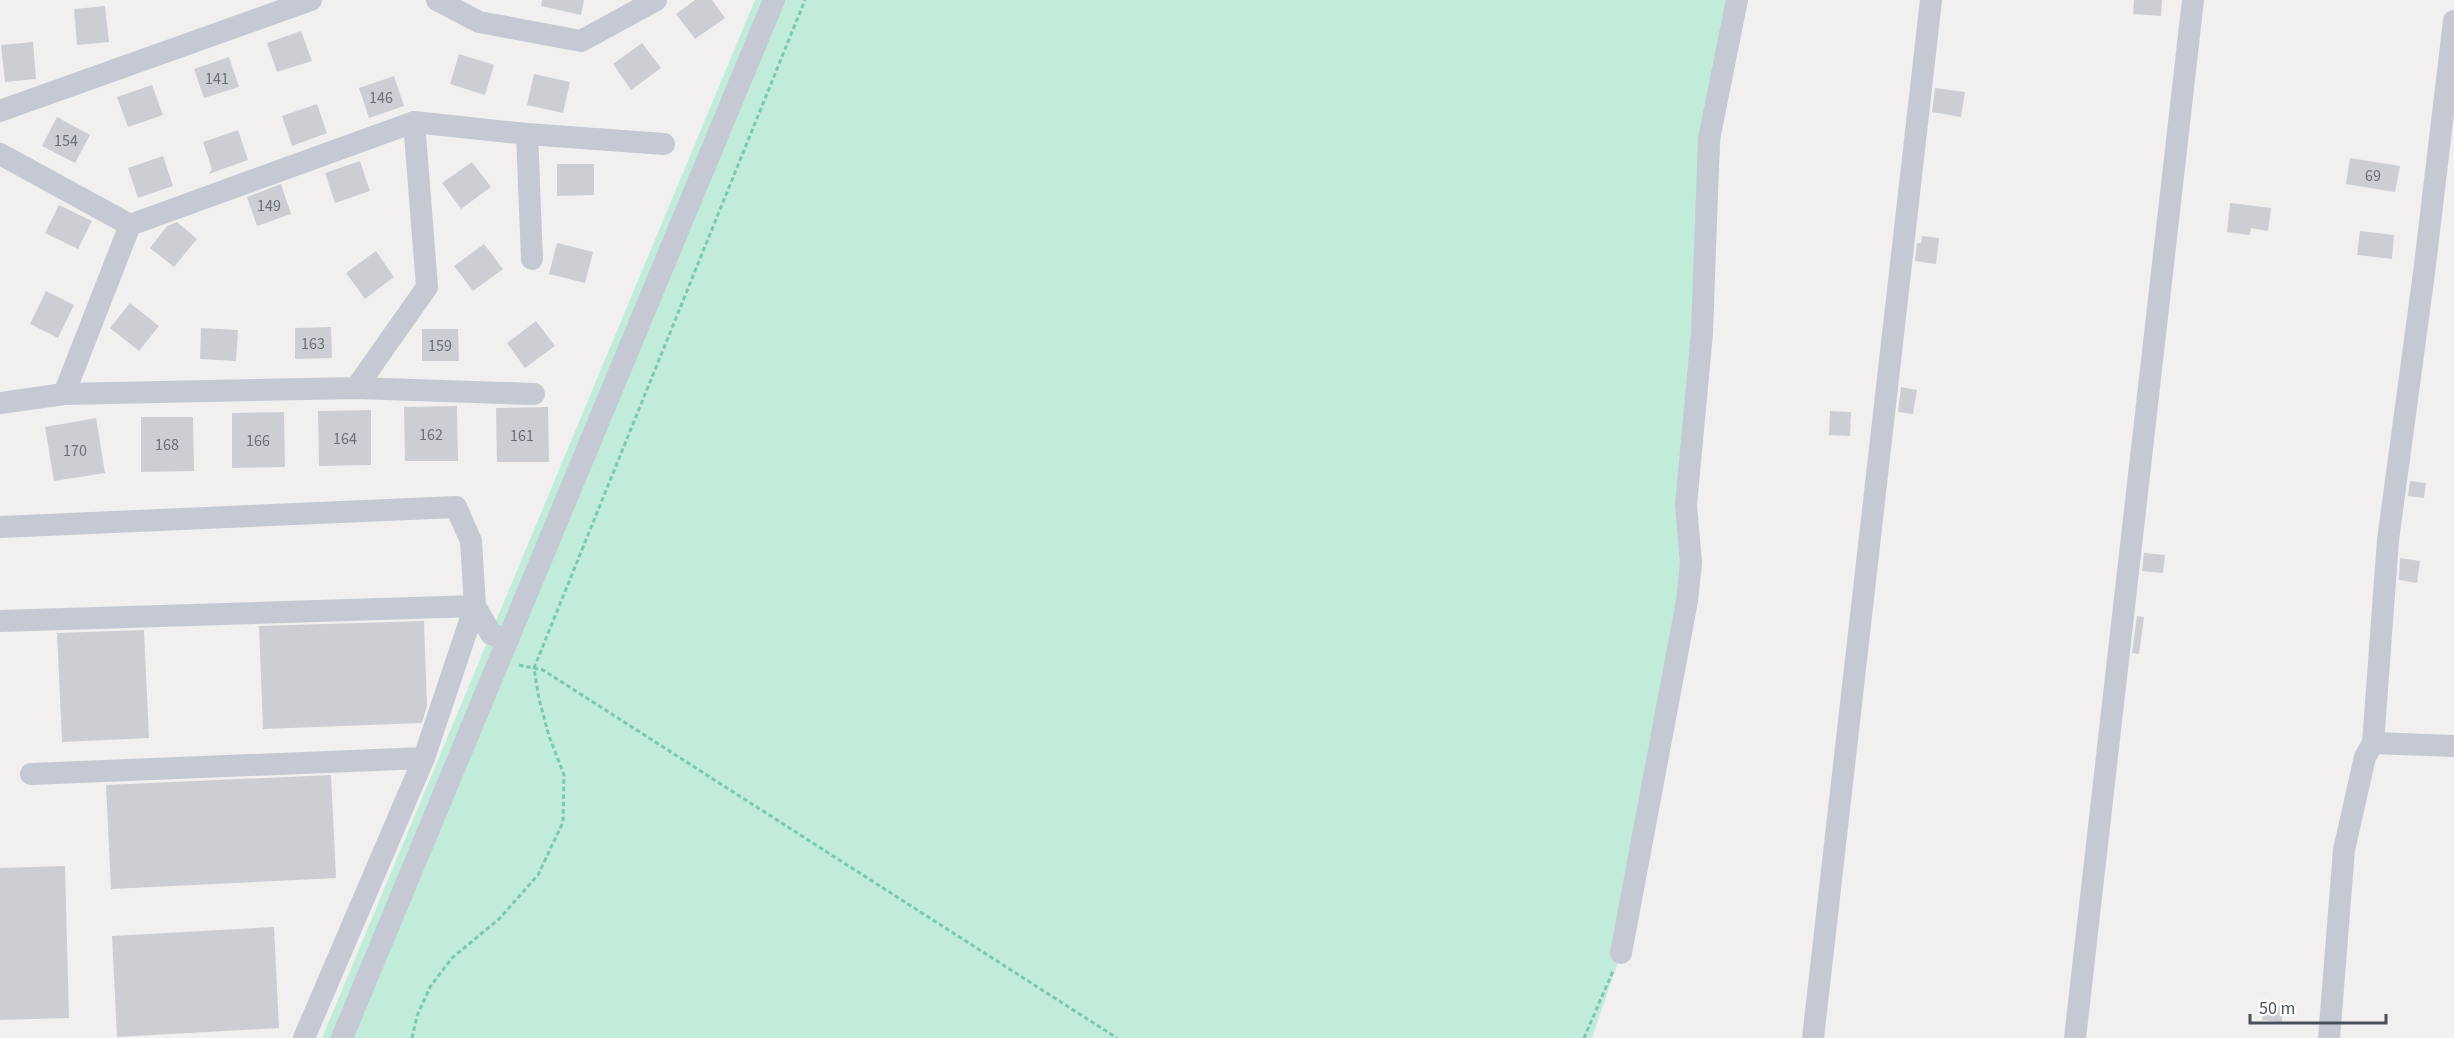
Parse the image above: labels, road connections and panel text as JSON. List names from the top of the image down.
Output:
{
  "house_numbers": [
    "141",
    "146",
    "154",
    "69",
    "149",
    "163",
    "159",
    "162",
    "161",
    "164",
    "166",
    "168",
    "170"
  ],
  "scale_bar": "50 m"
}
